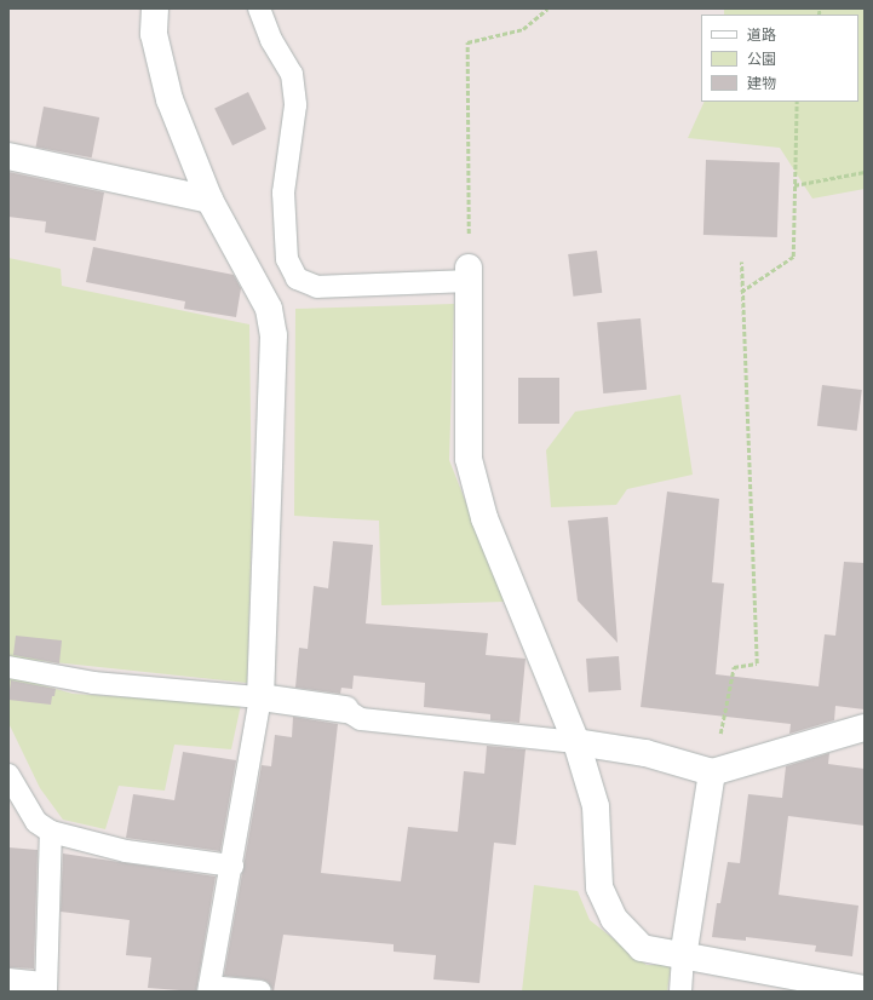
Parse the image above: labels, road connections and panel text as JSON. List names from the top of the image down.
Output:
{
  "legend": ["道路", "公園", "建物"]
}
